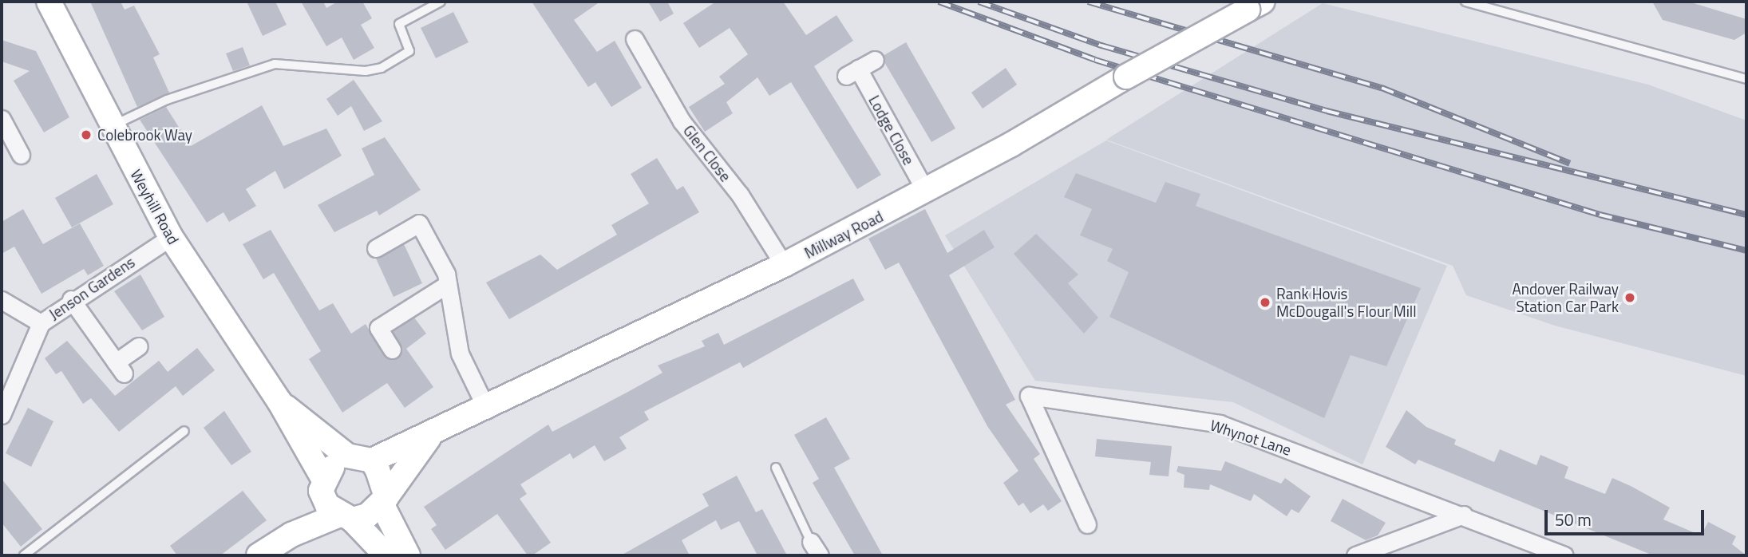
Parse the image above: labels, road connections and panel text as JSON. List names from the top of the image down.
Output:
{
  "streets": {
    "street": [
      "Lodge Close",
      "Glen Close",
      "Weyhill Road",
      "Millway Road",
      "Jenson Gardens",
      "Whynot Lane"
    ]
  },
  "crossings": [
    ["Lodge Close", "Millway Road"],
    ["Glen Close", "Millway Road"],
    ["Weyhill Road", "Millway Road"],
    ["Weyhill Road", "Jenson Gardens"]
  ],
  "places": ["Colebrook Way", "Andover Railway Station Car Park", "Rank Hovis McDougall's Flour Mill"],
  "scale_bar": "50 m"
}
